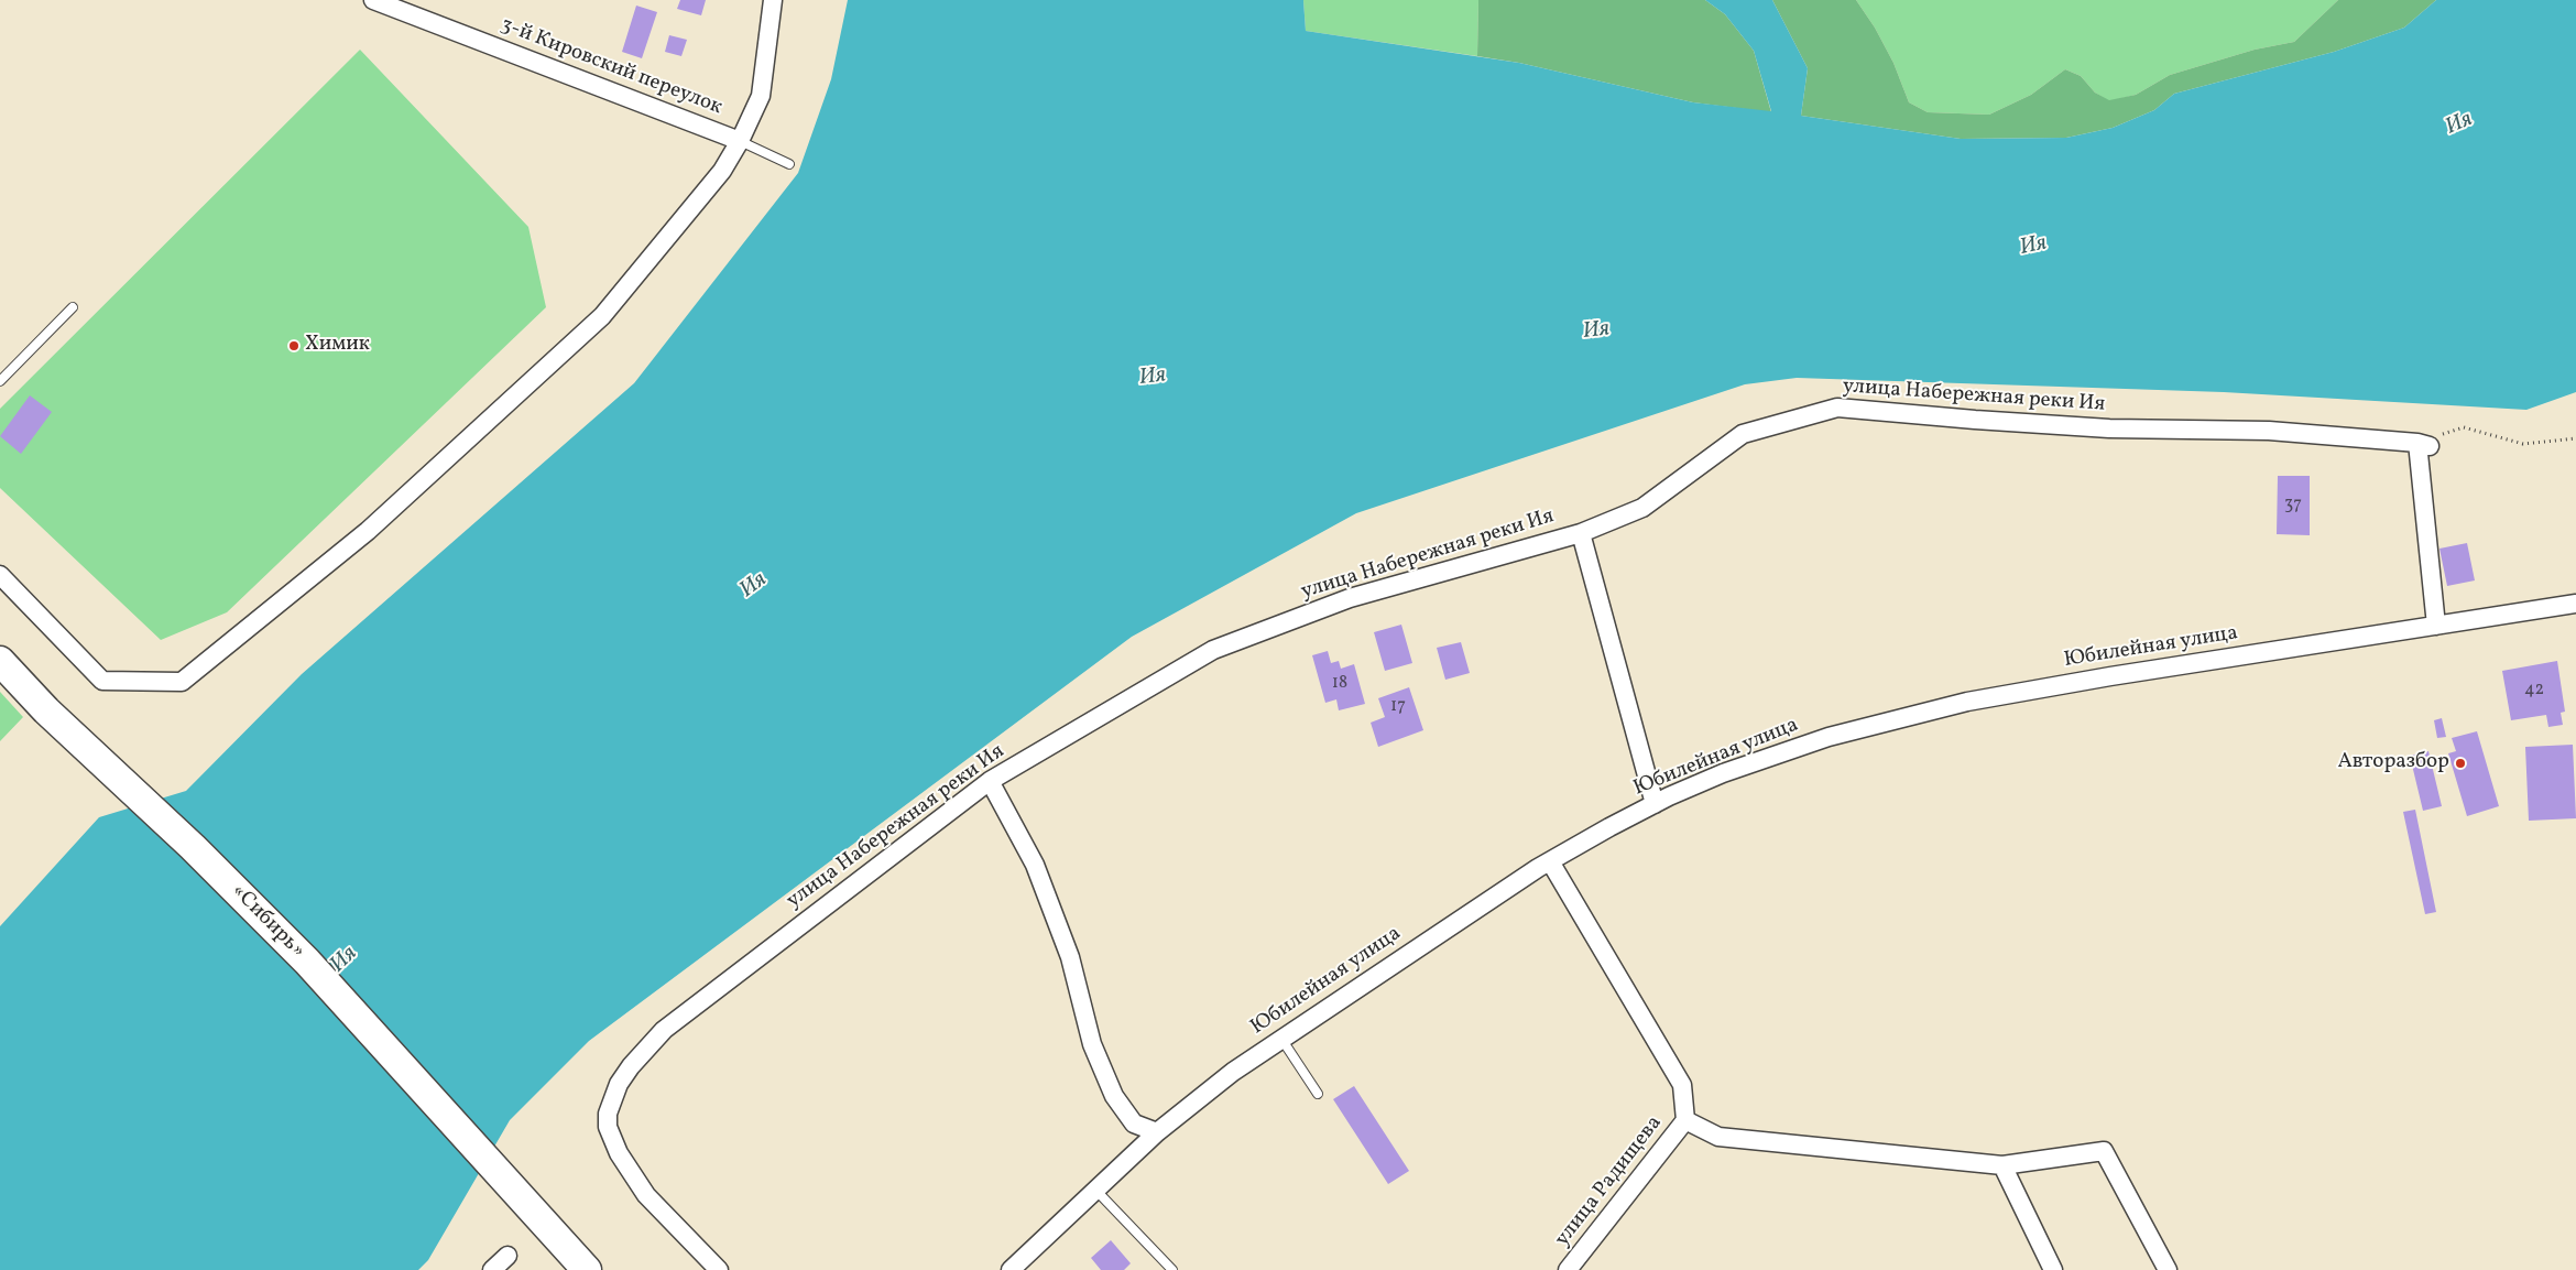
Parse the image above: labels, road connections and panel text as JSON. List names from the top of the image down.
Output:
{
  "streets": {
    "highway": ["«Сибирь»"],
    "street": [
      "3-й Кировский переулок",
      "улица Набережная реки Ия",
      "Юбилейная улица",
      "улица Радищева"
    ]
  },
  "water": ["Ия"],
  "places": ["Химик", "Авторазбор"],
  "house_numbers": [
    "37",
    "18",
    "42",
    "17"
  ]
}
